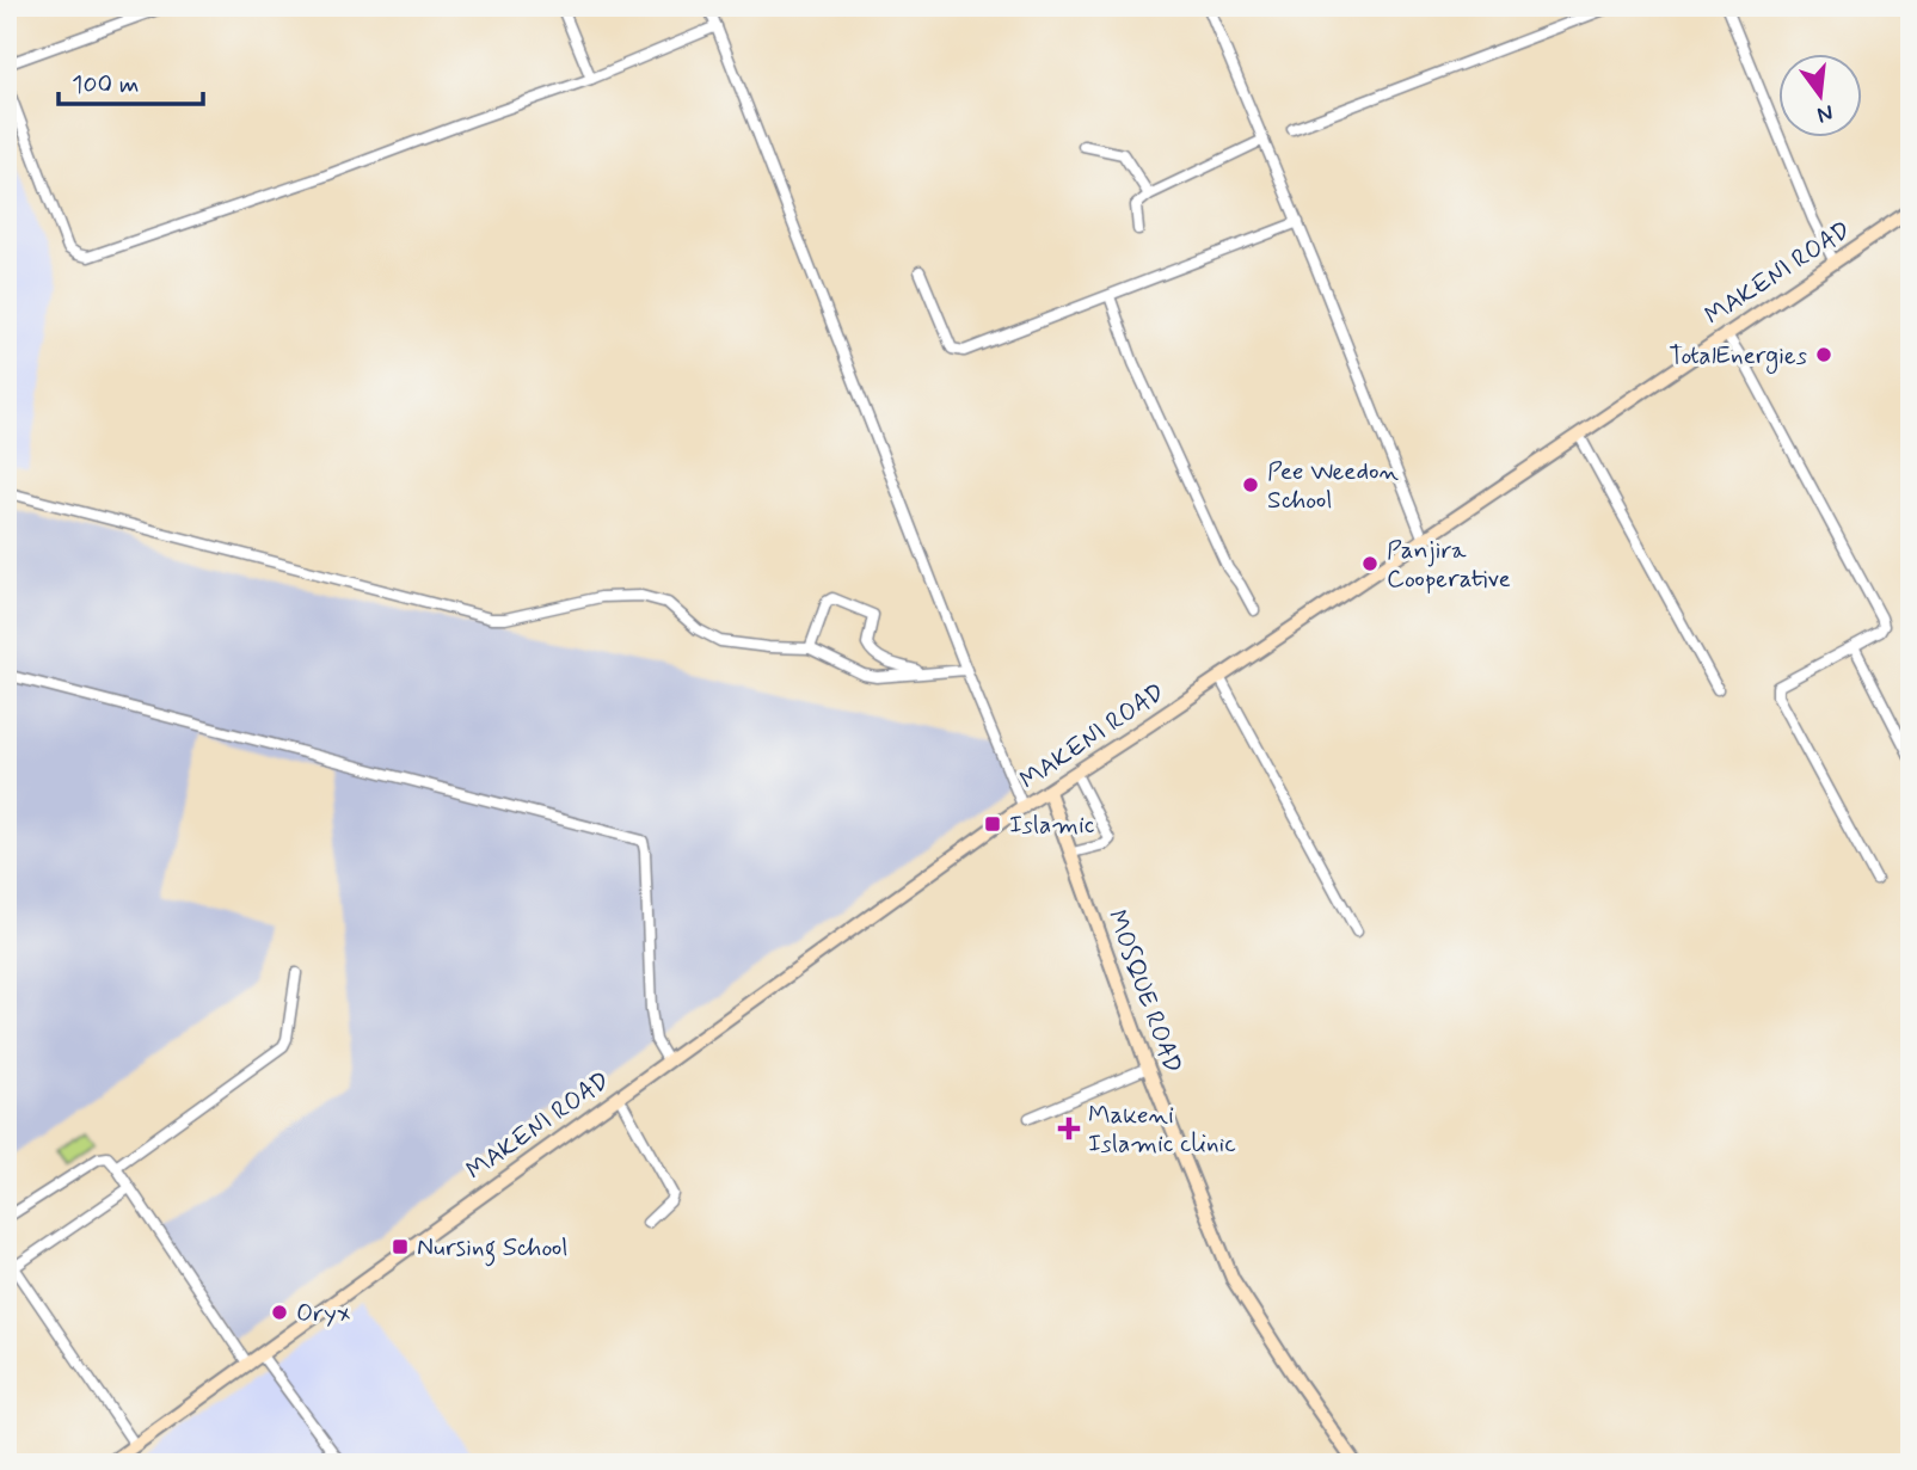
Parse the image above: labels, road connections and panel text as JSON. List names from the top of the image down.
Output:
{
  "streets": {
    "main road": ["MAKENI ROAD", "MOSQUE ROAD"]
  },
  "crossings": [
    ["MAKENI ROAD", "MOSQUE ROAD"]
  ],
  "places": {
    "other": [
      "TotalEnergies",
      "Pee Weedon School",
      "Panjira Cooperative",
      "Oryx"
    ],
    "transit": ["Islamic", "Nursing School"],
    "health": ["Makeni Islamic clinic"]
  },
  "scale_bar": "100 m",
  "north": "bottom"
}
